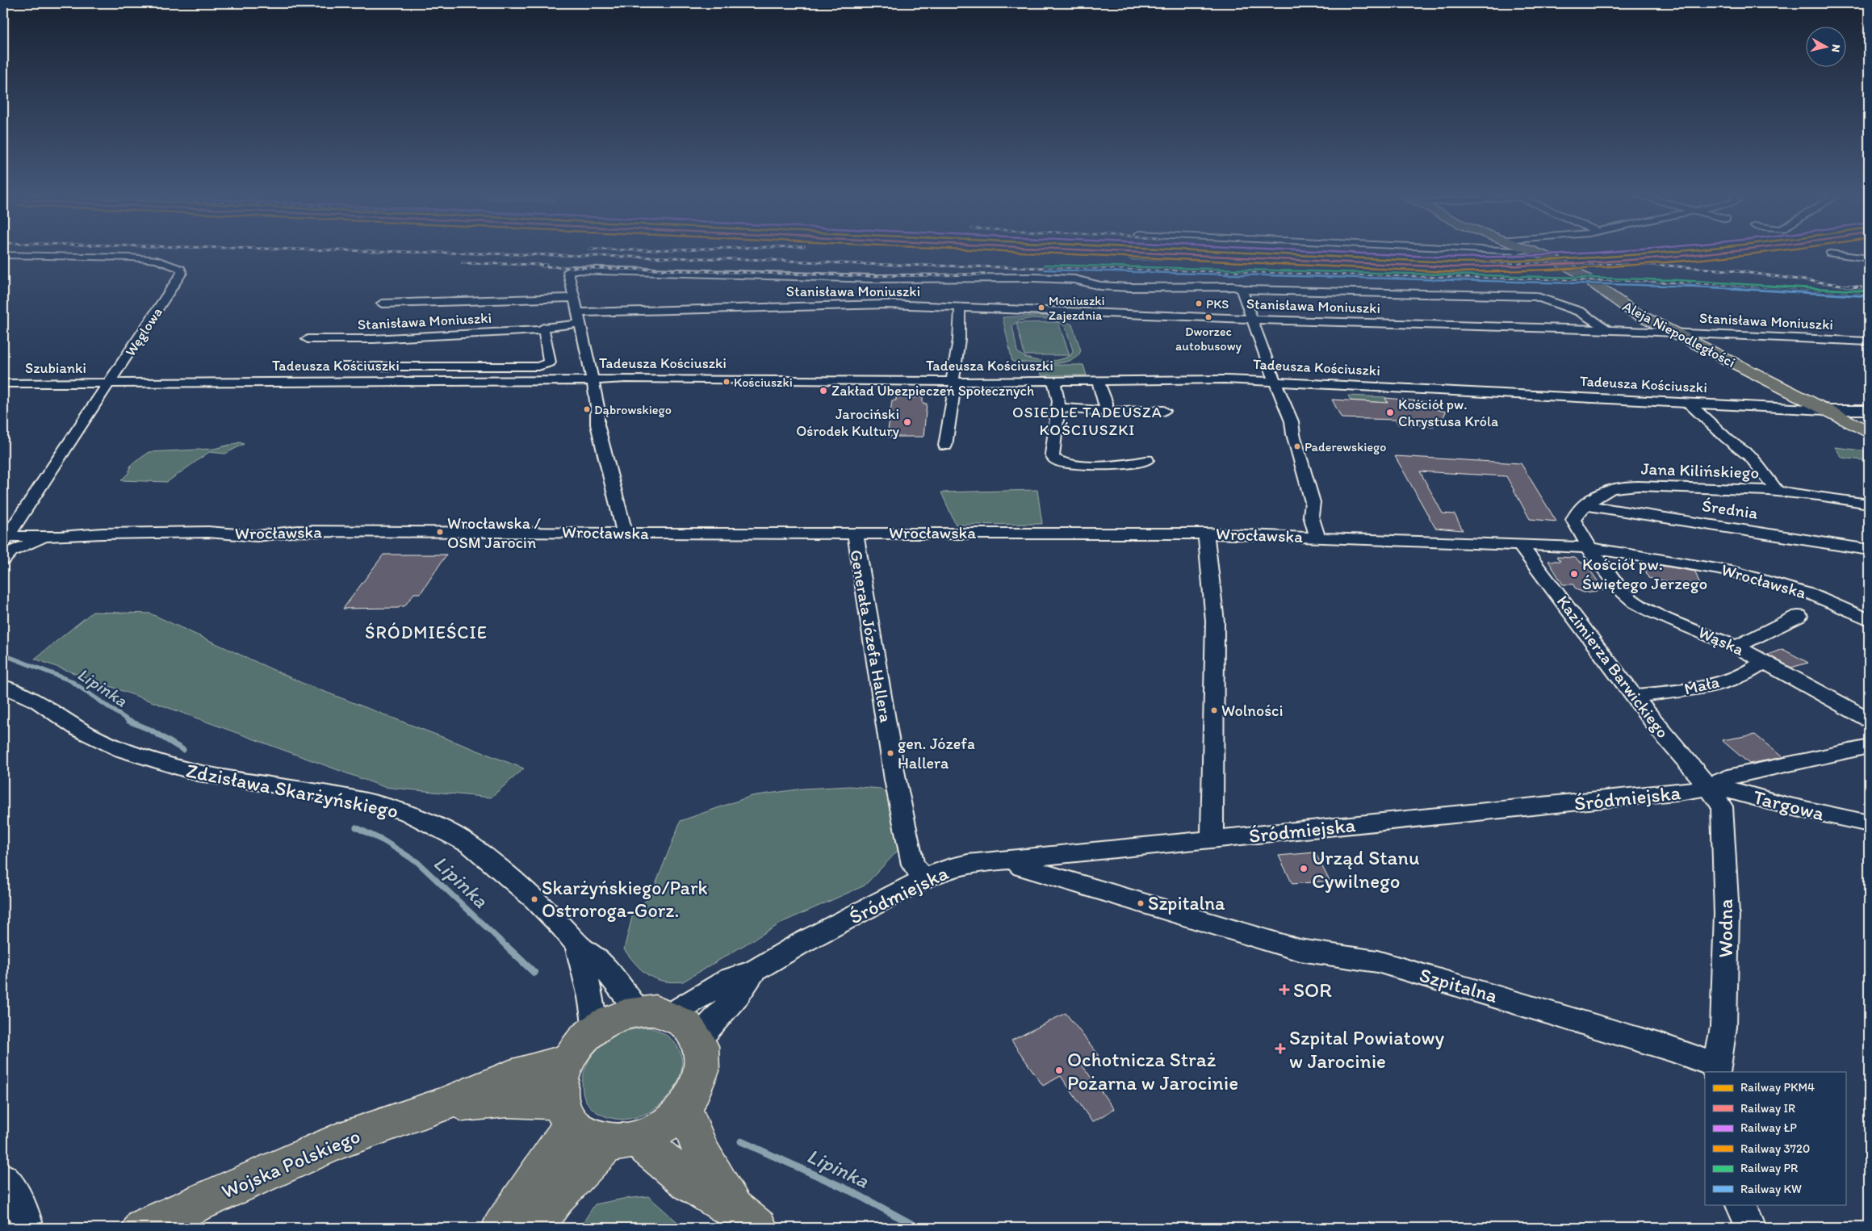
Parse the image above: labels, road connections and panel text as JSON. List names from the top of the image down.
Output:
{
  "streets": {
    "main road": ["Aleja Niepodległości", "Wojska Polskiego"],
    "street": [
      "Stanisława Moniuszki",
      "Węglowa",
      "Tadeusza Kościuszki",
      "Szubianki",
      "Jana Kilińskiego",
      "Średnia",
      "Wrocławska",
      "Generała Józefa Hallera",
      "Wąska",
      "Kazimierza Barwickiego",
      "Mała",
      "Zdzisława Skarżyńskiego",
      "Śródmiejska",
      "Targowa",
      "Wodna",
      "Szpitalna"
    ]
  },
  "crossings": [
    ["Stanisława Moniuszki", "Aleja Niepodległości"],
    ["Węglowa", "Tadeusza Kościuszki"],
    ["Węglowa", "Szubianki"],
    ["Węglowa", "Wrocławska"],
    ["Aleja Niepodległości", "Tadeusza Kościuszki"],
    ["Tadeusza Kościuszki", "Szubianki"],
    ["Jana Kilińskiego", "Średnia"],
    ["Jana Kilińskiego", "Wrocławska"],
    ["Jana Kilińskiego", "Wąska"],
    ["Wrocławska", "Generała Józefa Hallera"],
    ["Wrocławska", "Wąska"],
    ["Wrocławska", "Kazimierza Barwickiego"],
    ["Generała Józefa Hallera", "Śródmiejska"],
    ["Wąska", "Mała"],
    ["Kazimierza Barwickiego", "Mała"],
    ["Kazimierza Barwickiego", "Śródmiejska"],
    ["Kazimierza Barwickiego", "Targowa"],
    ["Kazimierza Barwickiego", "Wodna"],
    ["Zdzisława Skarżyńskiego", "Śródmiejska"],
    ["Zdzisława Skarżyńskiego", "Wojska Polskiego"],
    ["Śródmiejska", "Targowa"],
    ["Śródmiejska", "Wodna"],
    ["Śródmiejska", "Szpitalna"],
    ["Śródmiejska", "Wojska Polskiego"],
    ["Targowa", "Wodna"],
    ["Wodna", "Szpitalna"]
  ],
  "districts": ["OSIEDLE TADEUSZA KOŚCIUSZKI", "ŚRÓDMIEŚCIE"],
  "water": ["Lipinka"],
  "places": {
    "other": [
      "PKS",
      "Moniuszki Zajezdnia",
      "Dworzec autobusowy",
      "Kościuszki",
      "Zakład Ubezpieczeń Społecznych",
      "Dąbrowskiego",
      "Kościół pw. Chrystusa Króla",
      "Jarociński Ośrodek Kultury",
      "Paderewskiego",
      "Wrocławska / OSM Jarocin",
      "Kościół pw. Świętego Jerzego",
      "Wolności",
      "gen. Józefa Hallera",
      "Urząd Stanu Cywilnego",
      "Skarżyńskiego/Park Ostroroga-Gorz.",
      "Szpitalna",
      "Ochotnicza Straż Pożarna w Jarocinie"
    ],
    "health": ["SOR", "Szpital Powiatowy w Jarocinie"]
  },
  "lines": [
    "rail line PKM4",
    "rail line IR",
    "rail line ŁP",
    "rail line 3720",
    "rail line PR",
    "rail line KW"
  ],
  "legend": [
    "Railway PKM4",
    "Railway IR",
    "Railway ŁP",
    "Railway 3720",
    "Railway PR",
    "Railway KW"
  ],
  "north": "right"
}
